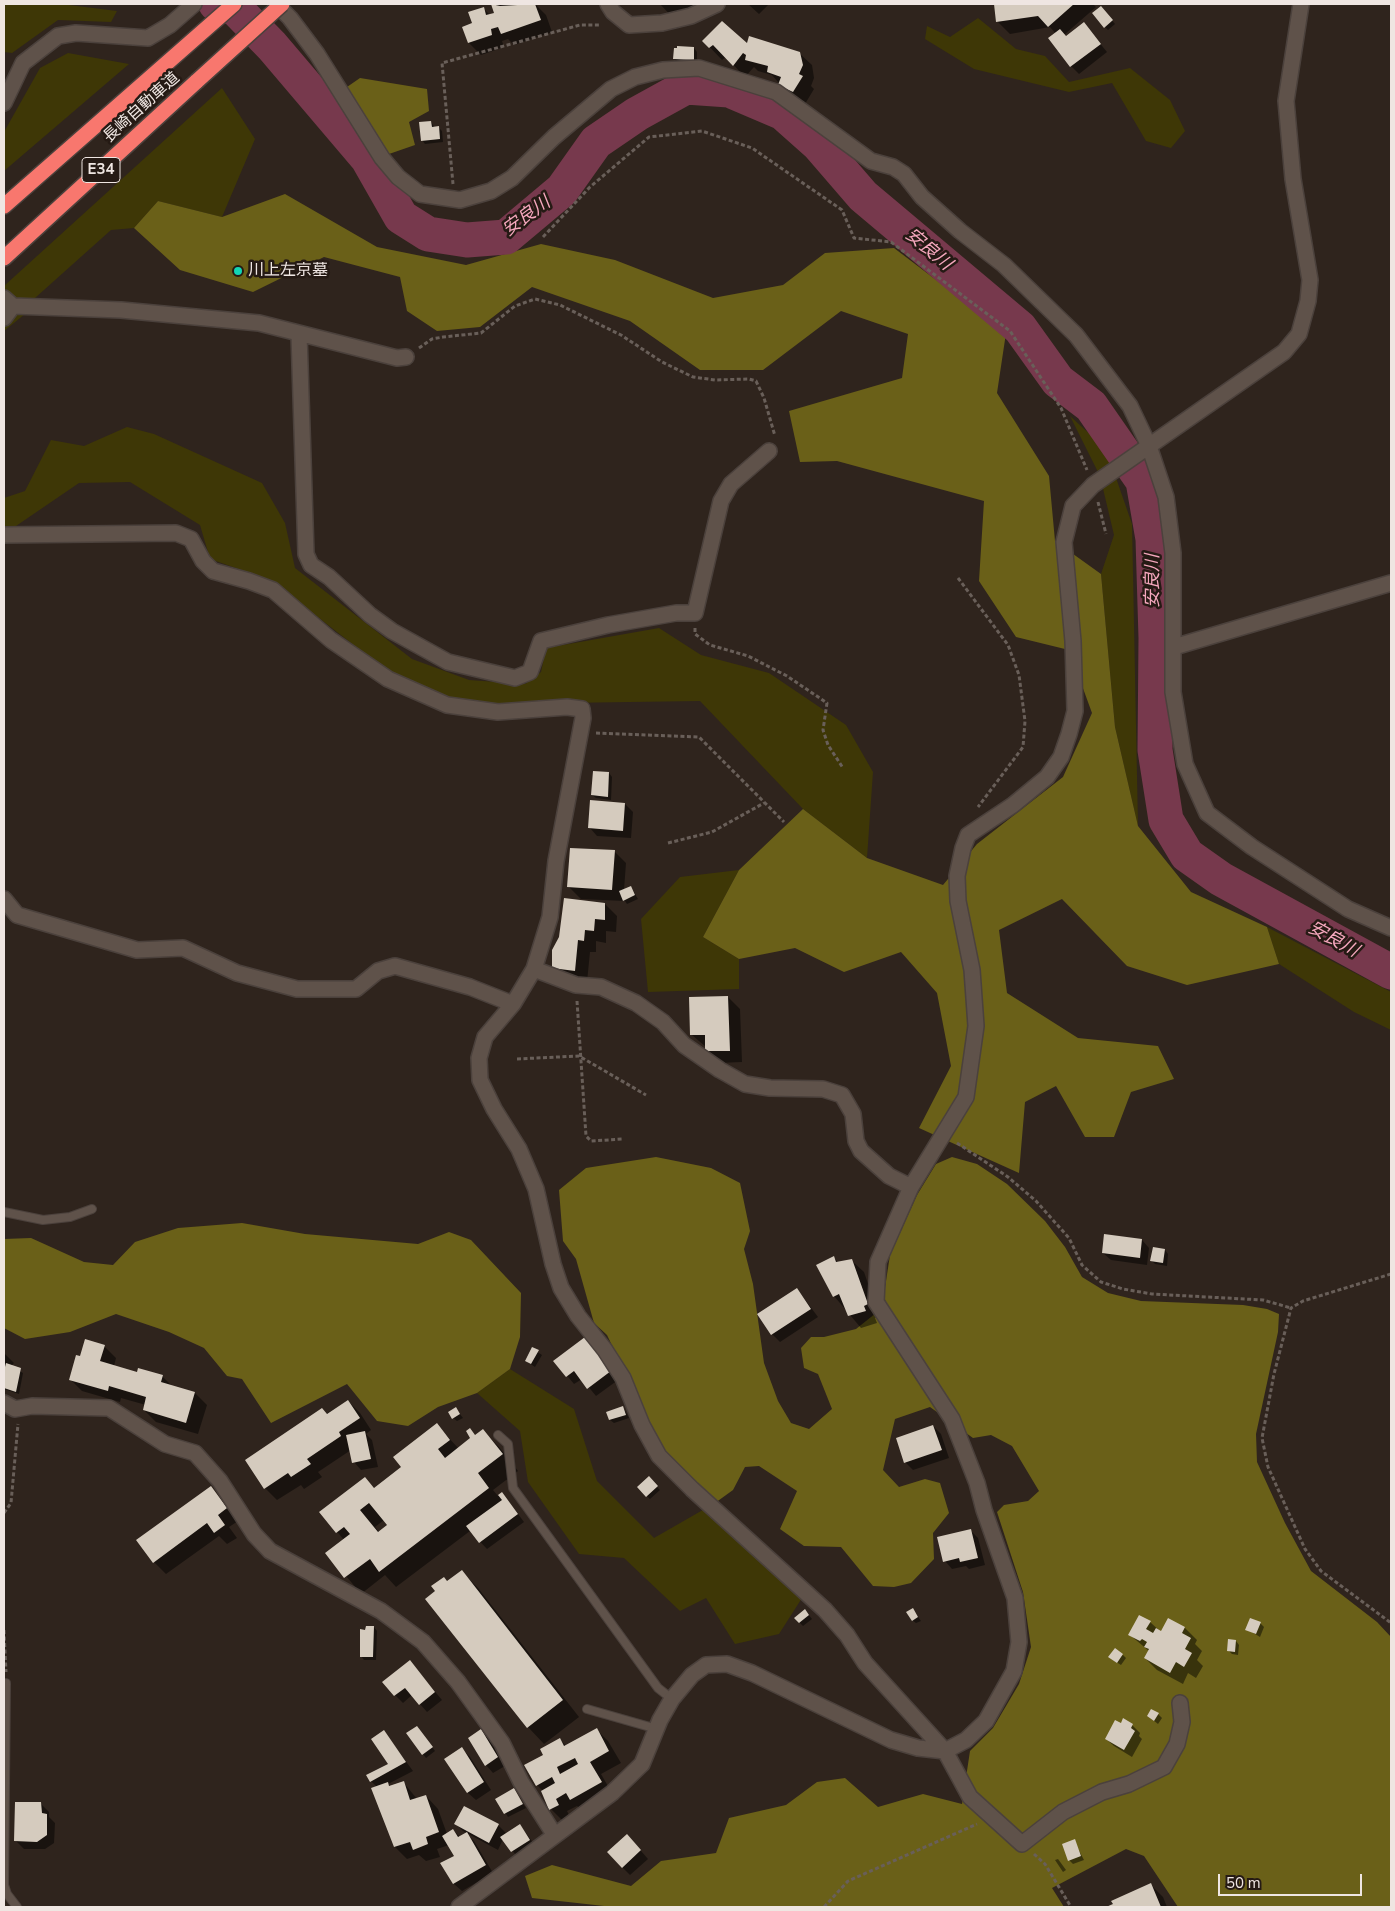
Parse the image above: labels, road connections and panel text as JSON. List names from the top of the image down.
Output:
{
  "streets": {
    "highway": ["長崎自動車道", "E34"]
  },
  "water": ["安良川"],
  "places": ["川上左京墓"],
  "scale_bar": "50 m"
}
